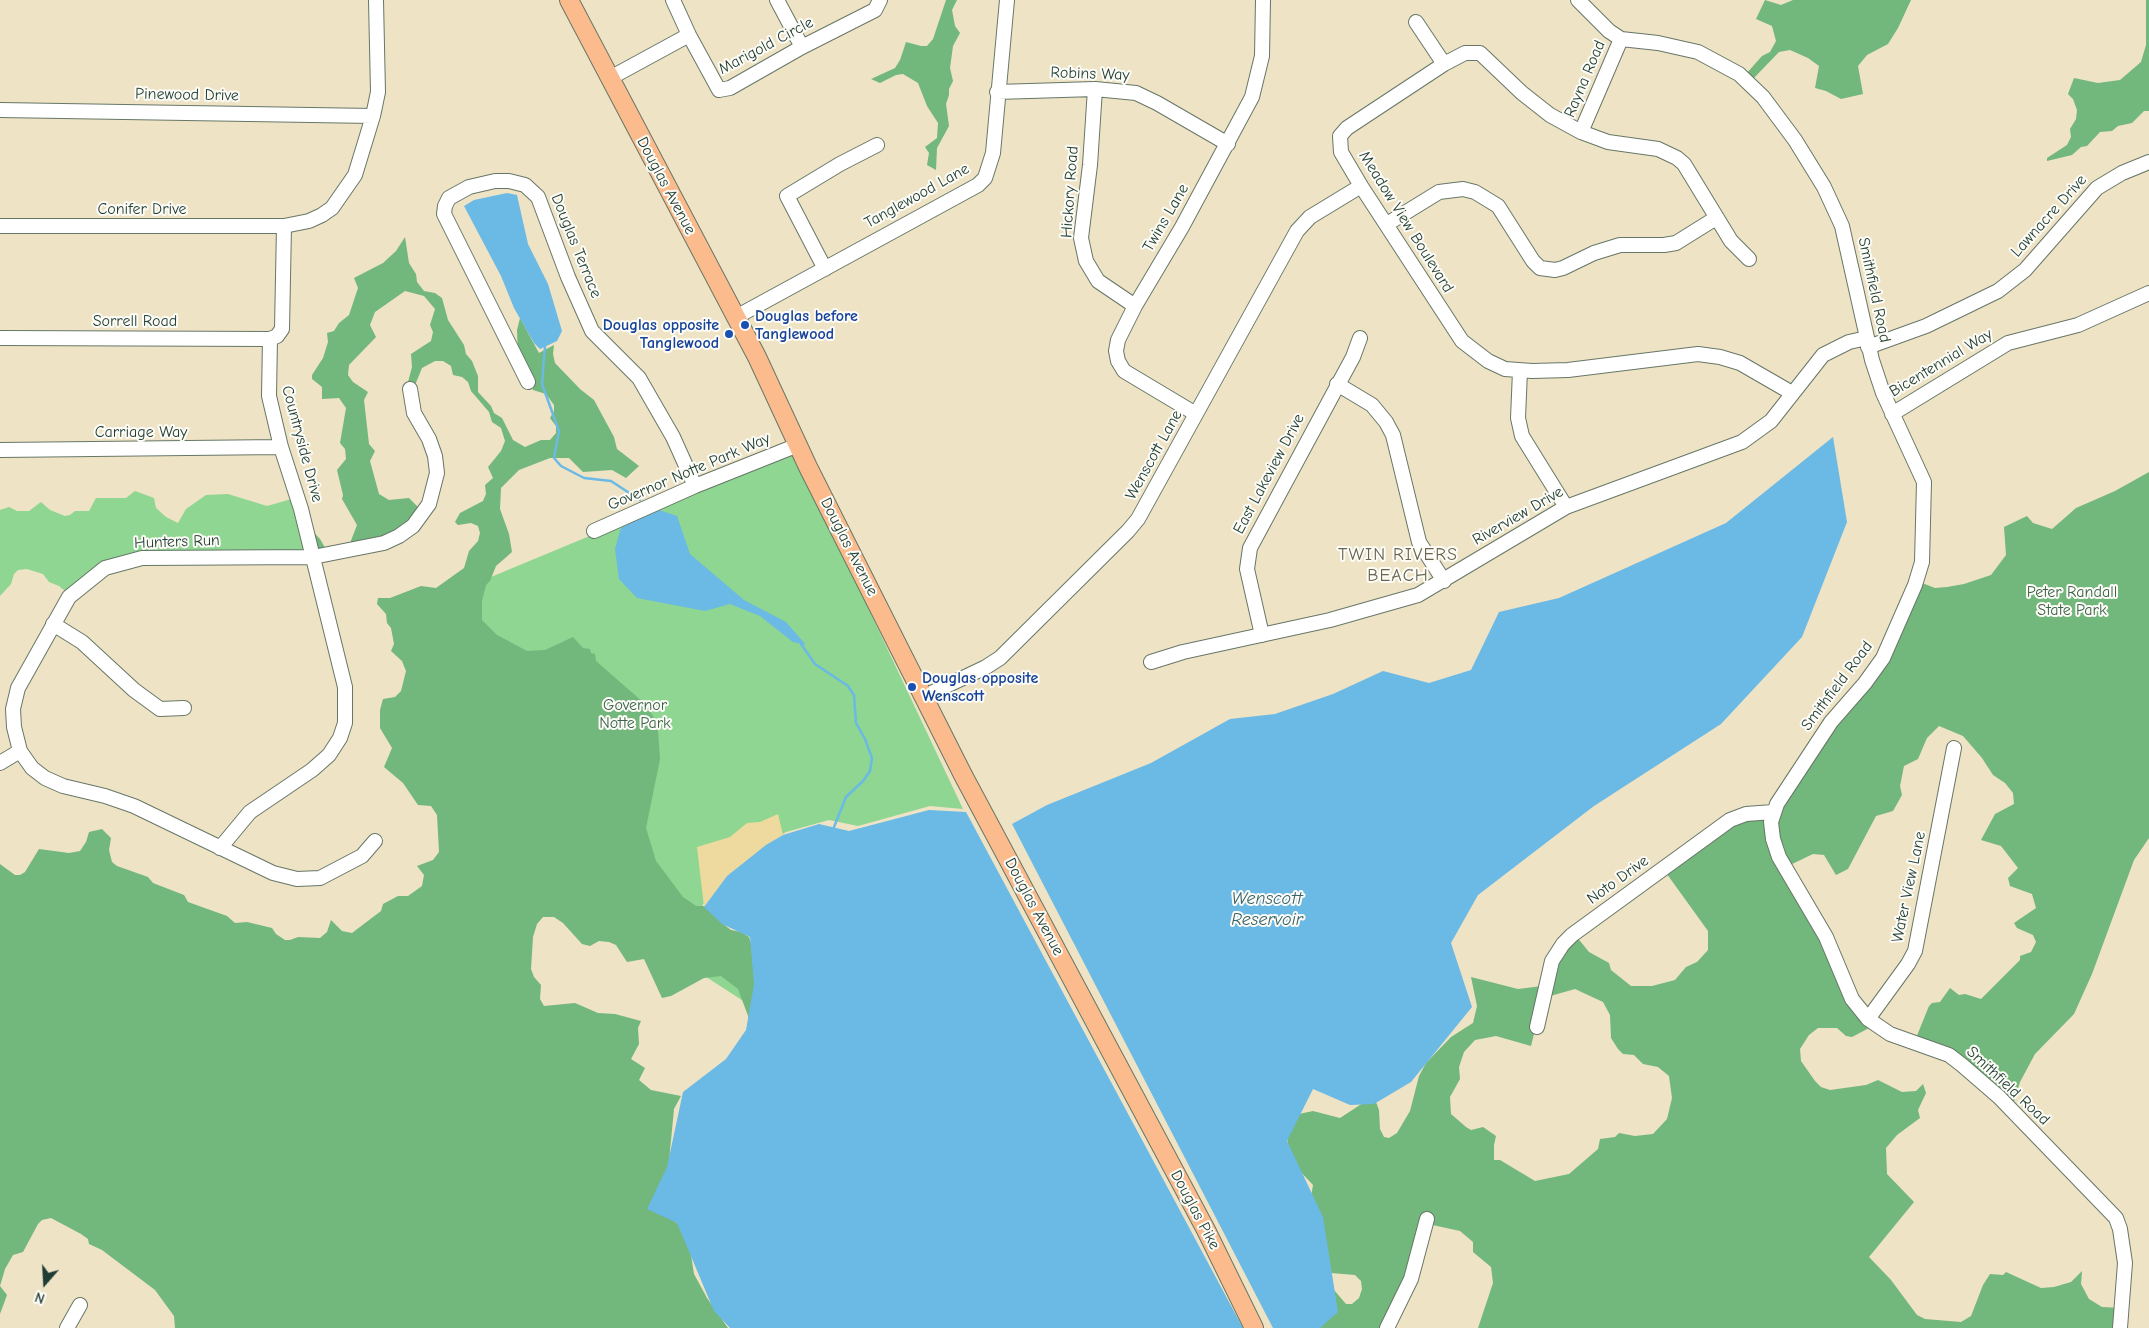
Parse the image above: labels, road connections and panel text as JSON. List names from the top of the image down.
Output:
{
  "streets": {
    "main road": ["Douglas Avenue", "Douglas Pike"],
    "street": [
      "Marigold Circle",
      "Robins Way",
      "Rayna Road",
      "Pinewood Drive",
      "Hickory Road",
      "Tanglewood Lane",
      "Conifer Drive",
      "Lawnacre Drive",
      "Twins Lane",
      "Meadow View Boulevard",
      "Douglas Terrace",
      "Smithfield Road",
      "Sorrell Road",
      "Bicentennial Way",
      "Carriage Way",
      "Countryside Drive",
      "Wenscott Lane",
      "Governor Notte Park Way",
      "East Lakeview Drive",
      "Riverview Drive",
      "Hunters Run",
      "Noto Drive",
      "Water View Lane"
    ]
  },
  "crossings": [
    ["Robins Way", "Hickory Road"],
    ["Robins Way", "Tanglewood Lane"],
    ["Robins Way", "Twins Lane"],
    ["Rayna Road", "Meadow View Boulevard"],
    ["Rayna Road", "Smithfield Road"],
    ["Douglas Avenue", "Tanglewood Lane"],
    ["Douglas Avenue", "Wenscott Lane"],
    ["Douglas Avenue", "Governor Notte Park Way"],
    ["Douglas Avenue", "Douglas Pike"],
    ["Hickory Road", "Twins Lane"],
    ["Lawnacre Drive", "Smithfield Road"],
    ["Lawnacre Drive", "Riverview Drive"],
    ["Twins Lane", "Wenscott Lane"],
    ["Meadow View Boulevard", "Wenscott Lane"],
    ["Meadow View Boulevard", "Riverview Drive"],
    ["Douglas Terrace", "Governor Notte Park Way"],
    ["Smithfield Road", "Bicentennial Way"],
    ["Smithfield Road", "Riverview Drive"],
    ["Smithfield Road", "Noto Drive"],
    ["Smithfield Road", "Water View Lane"],
    ["Sorrell Road", "Countryside Drive"],
    ["Carriage Way", "Countryside Drive"],
    ["Countryside Drive", "Hunters Run"],
    ["East Lakeview Drive", "Riverview Drive"]
  ],
  "districts": ["TWIN RIVERS BEACH"],
  "water": ["Wenscott Reservoir"],
  "parks": ["Peter Randall State Park", "Governor Notte Park"],
  "places": ["Douglas before Tanglewood", "Douglas opposite Tanglewood", "Douglas opposite Wenscott"],
  "north": "bottom"
}
